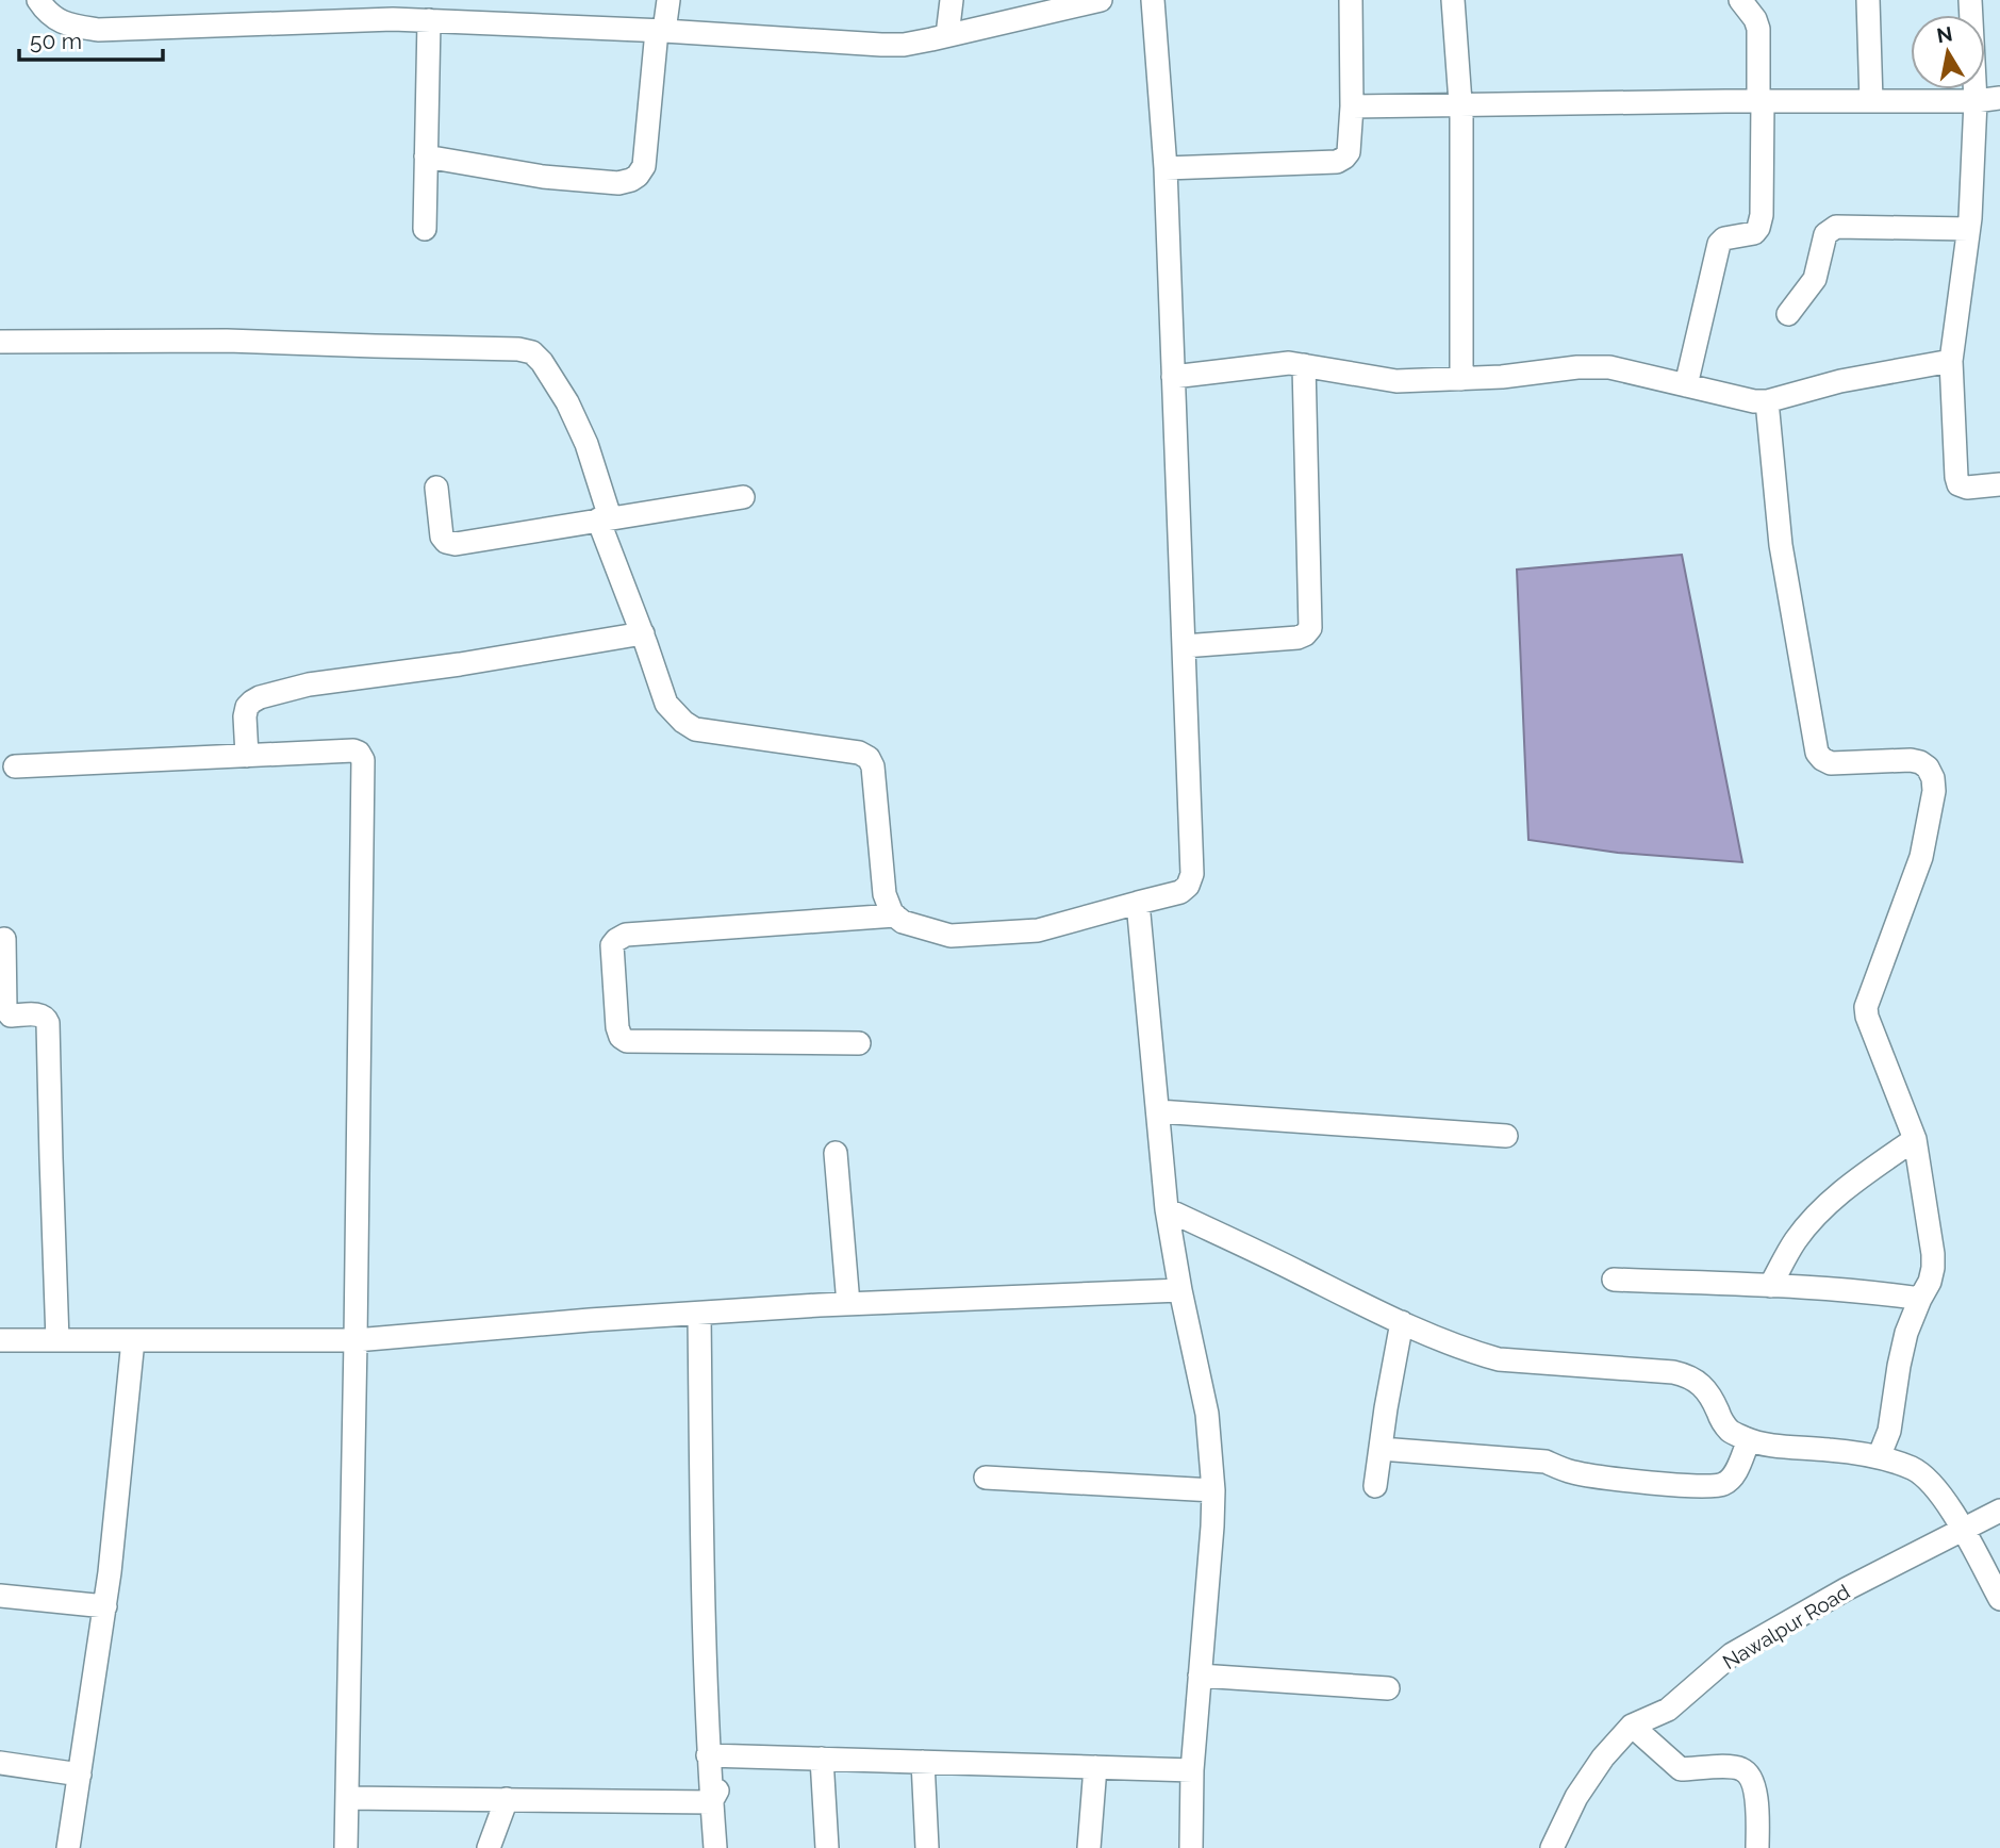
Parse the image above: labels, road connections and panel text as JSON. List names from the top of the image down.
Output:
{
  "streets": {
    "street": ["Nawalpur Road"]
  },
  "scale_bar": "50 m",
  "north": "top"
}
